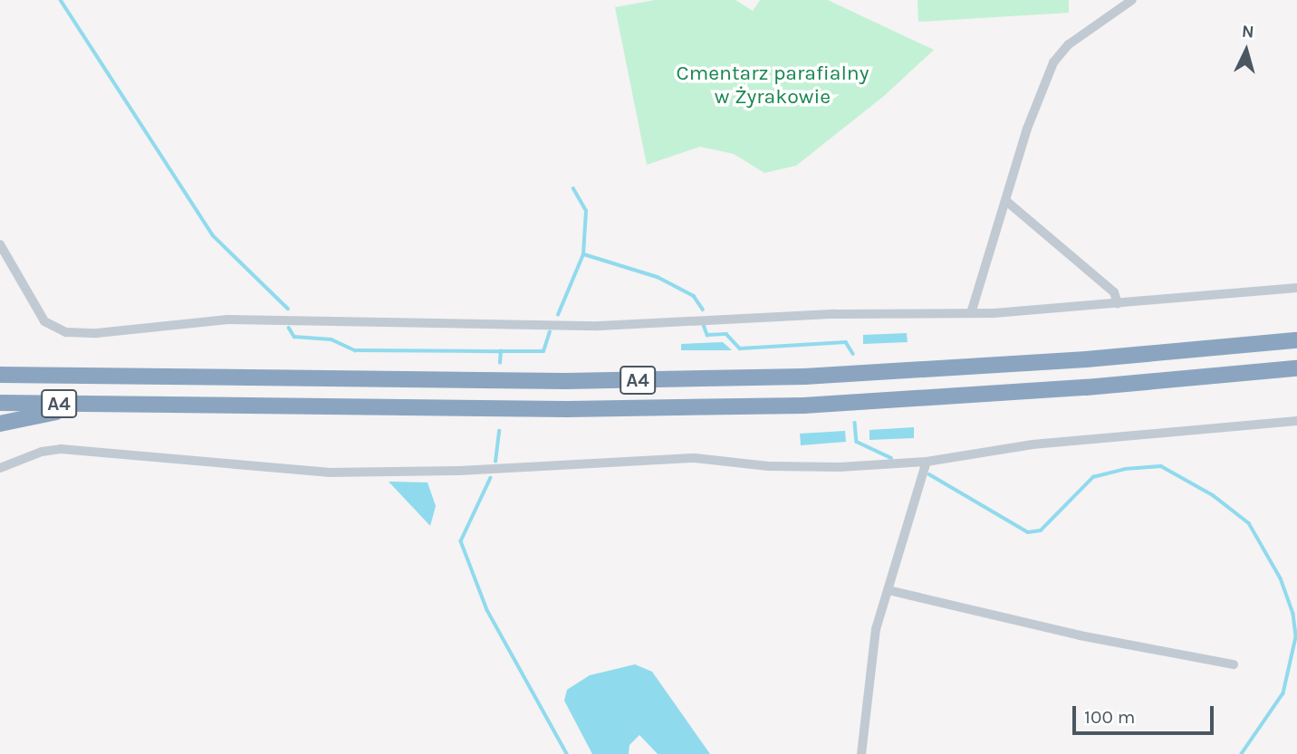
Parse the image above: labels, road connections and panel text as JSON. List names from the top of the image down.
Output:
{
  "streets": {
    "highway": ["A4"]
  },
  "parks": ["Cmentarz parafialny w Żyrakowie"],
  "scale_bar": "100 m",
  "north": "top"
}
